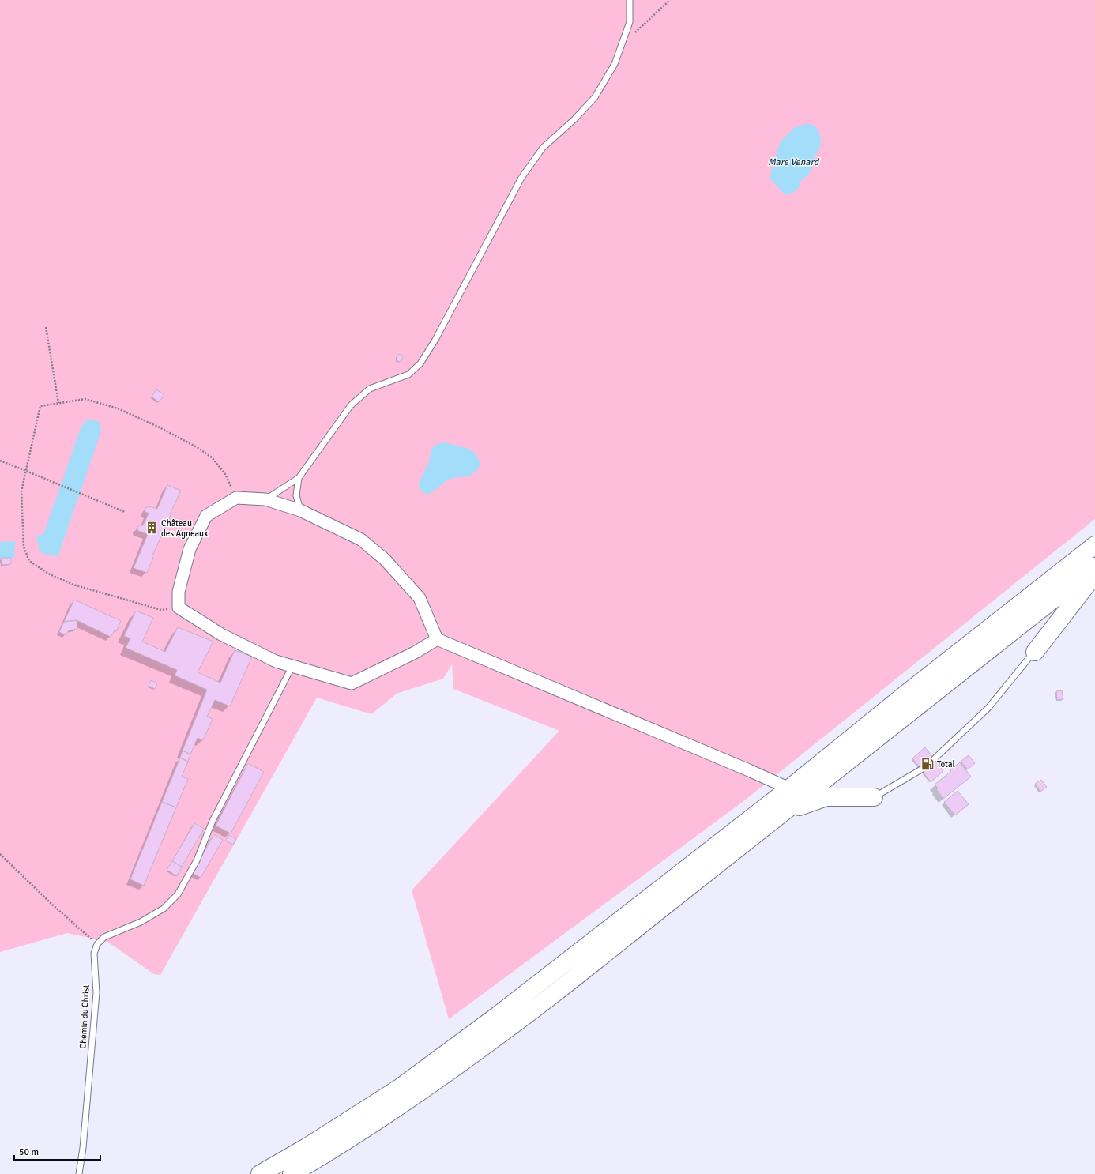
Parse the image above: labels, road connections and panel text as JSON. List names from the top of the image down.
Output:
{
  "streets": {
    "lane": ["Chemin du Christ"]
  },
  "water": ["Mare Venard"],
  "places": {
    "building": ["Château des Agneaux"],
    "fuel station": ["Total"]
  },
  "scale_bar": "50 m"
}
